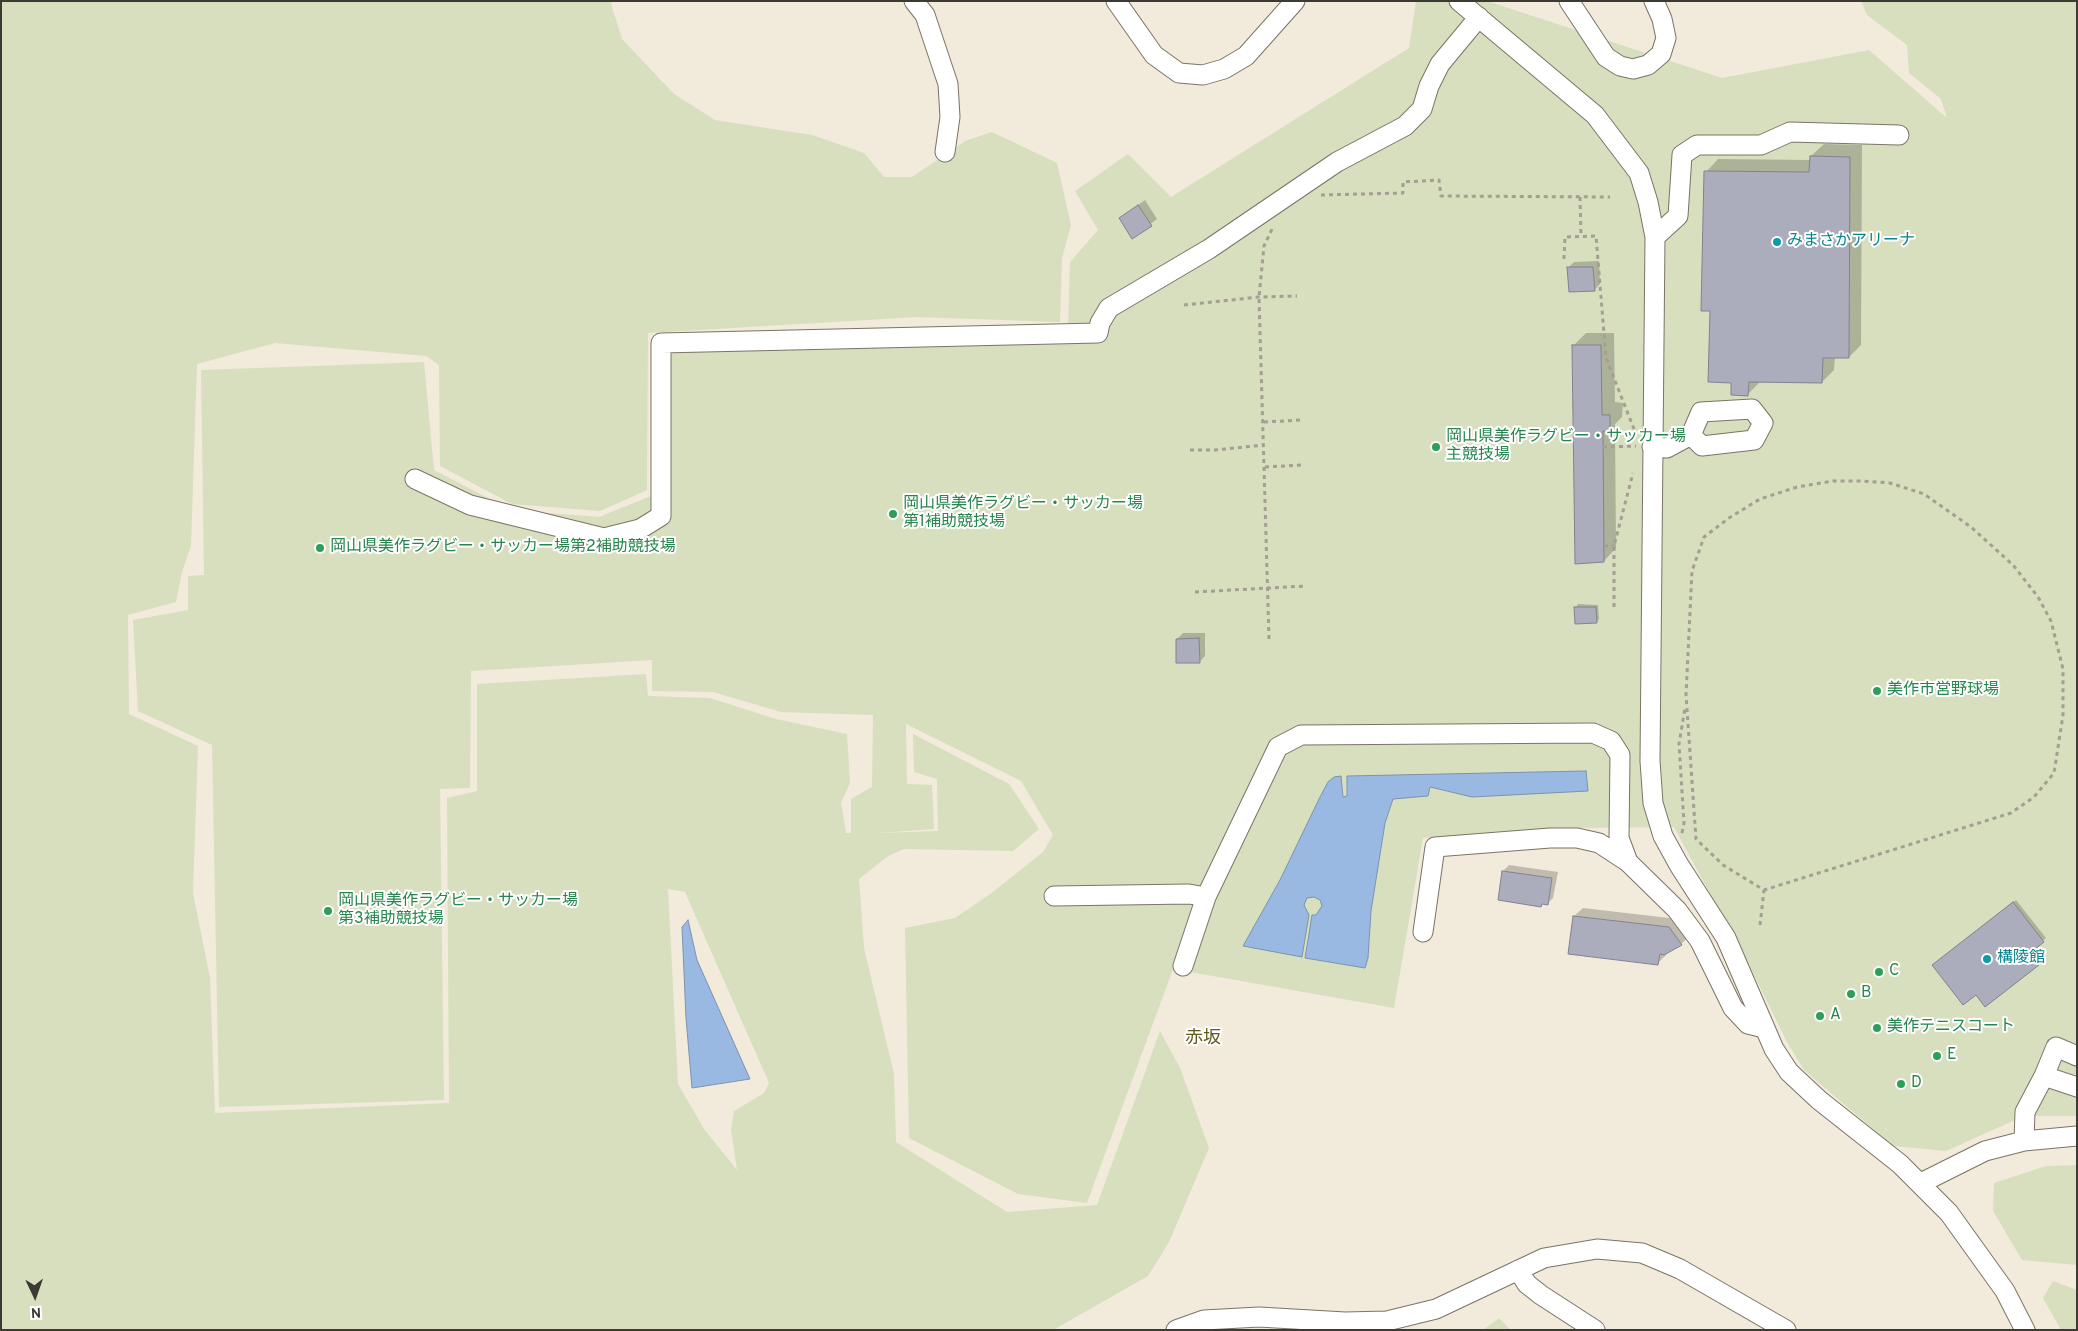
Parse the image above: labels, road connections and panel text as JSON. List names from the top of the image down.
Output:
{
  "districts": ["赤坂"],
  "places": [
    "みまさかアリーナ",
    "岡山県美作ラグビー・サッカー場 主競技場",
    "岡山県美作ラグビー・サッカー場 第1補助競技場",
    "岡山県美作ラグビー・サッカー場第2補助競技場",
    "美作市営野球場",
    "岡山県美作ラグビー・サッカー場 第3補助競技場",
    "構陵館",
    "C",
    "B",
    "A",
    "美作テニスコート",
    "E",
    "D"
  ],
  "north": "bottom"
}
